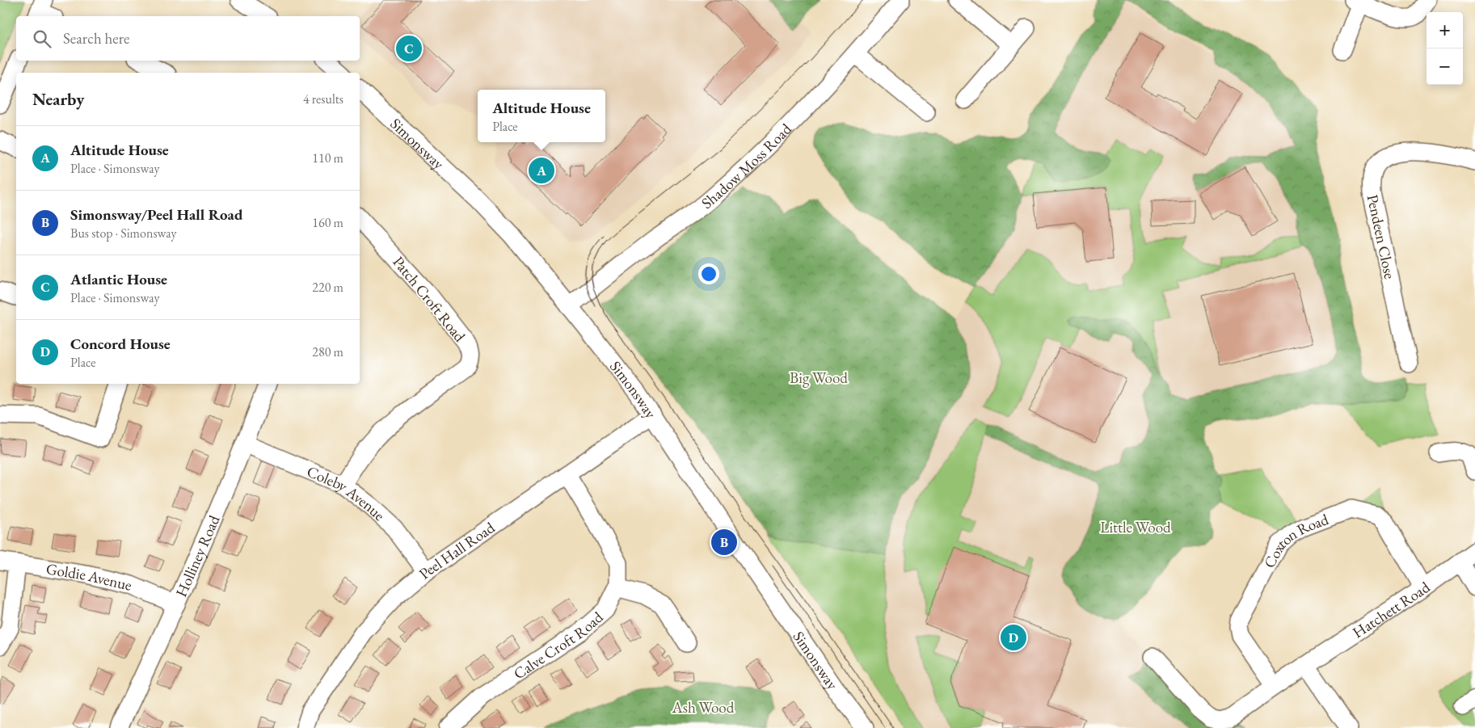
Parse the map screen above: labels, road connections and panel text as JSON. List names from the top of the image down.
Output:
{
  "streets": {
    "street": [
      "Simonsway",
      "Shadow Moss Road",
      "Pendeen Close",
      "Patch Croft Road",
      "Coleby Avenue",
      "Coxton Road",
      "Peel Hall Road",
      "Holliney Road",
      "Goldie Avenue",
      "Hatchett Road",
      "Calve Croft Road"
    ]
  },
  "crossings": [
    ["Simonsway", "Shadow Moss Road"],
    ["Simonsway", "Peel Hall Road"],
    ["Patch Croft Road", "Coleby Avenue"],
    ["Coleby Avenue", "Peel Hall Road"],
    ["Coleby Avenue", "Holliney Road"],
    ["Coxton Road", "Hatchett Road"],
    ["Peel Hall Road", "Calve Croft Road"],
    ["Holliney Road", "Goldie Avenue"]
  ],
  "parks": ["Big Wood", "Little Wood", "Ash Wood"],
  "page": {
    "map_buttons": ["+", "−"],
    "search": "Search here",
    "pins": [
      "C",
      "A",
      "B",
      "D"
    ],
    "heading": ["Nearby", "4 results"],
    "popup": ["Altitude House", "Place"],
    "list": [
      {
        "mark": "A",
        "name": "Altitude House",
        "note": "Place · Simonsway",
        "value": "110 m"
      },
      {
        "mark": "B",
        "name": "Simonsway/Peel Hall Road",
        "note": "Bus stop · Simonsway",
        "value": "160 m"
      },
      {
        "mark": "C",
        "name": "Atlantic House",
        "note": "Place · Simonsway",
        "value": "220 m"
      },
      {
        "mark": "D",
        "name": "Concord House",
        "note": "Place",
        "value": "280 m"
      }
    ]
  }
}
